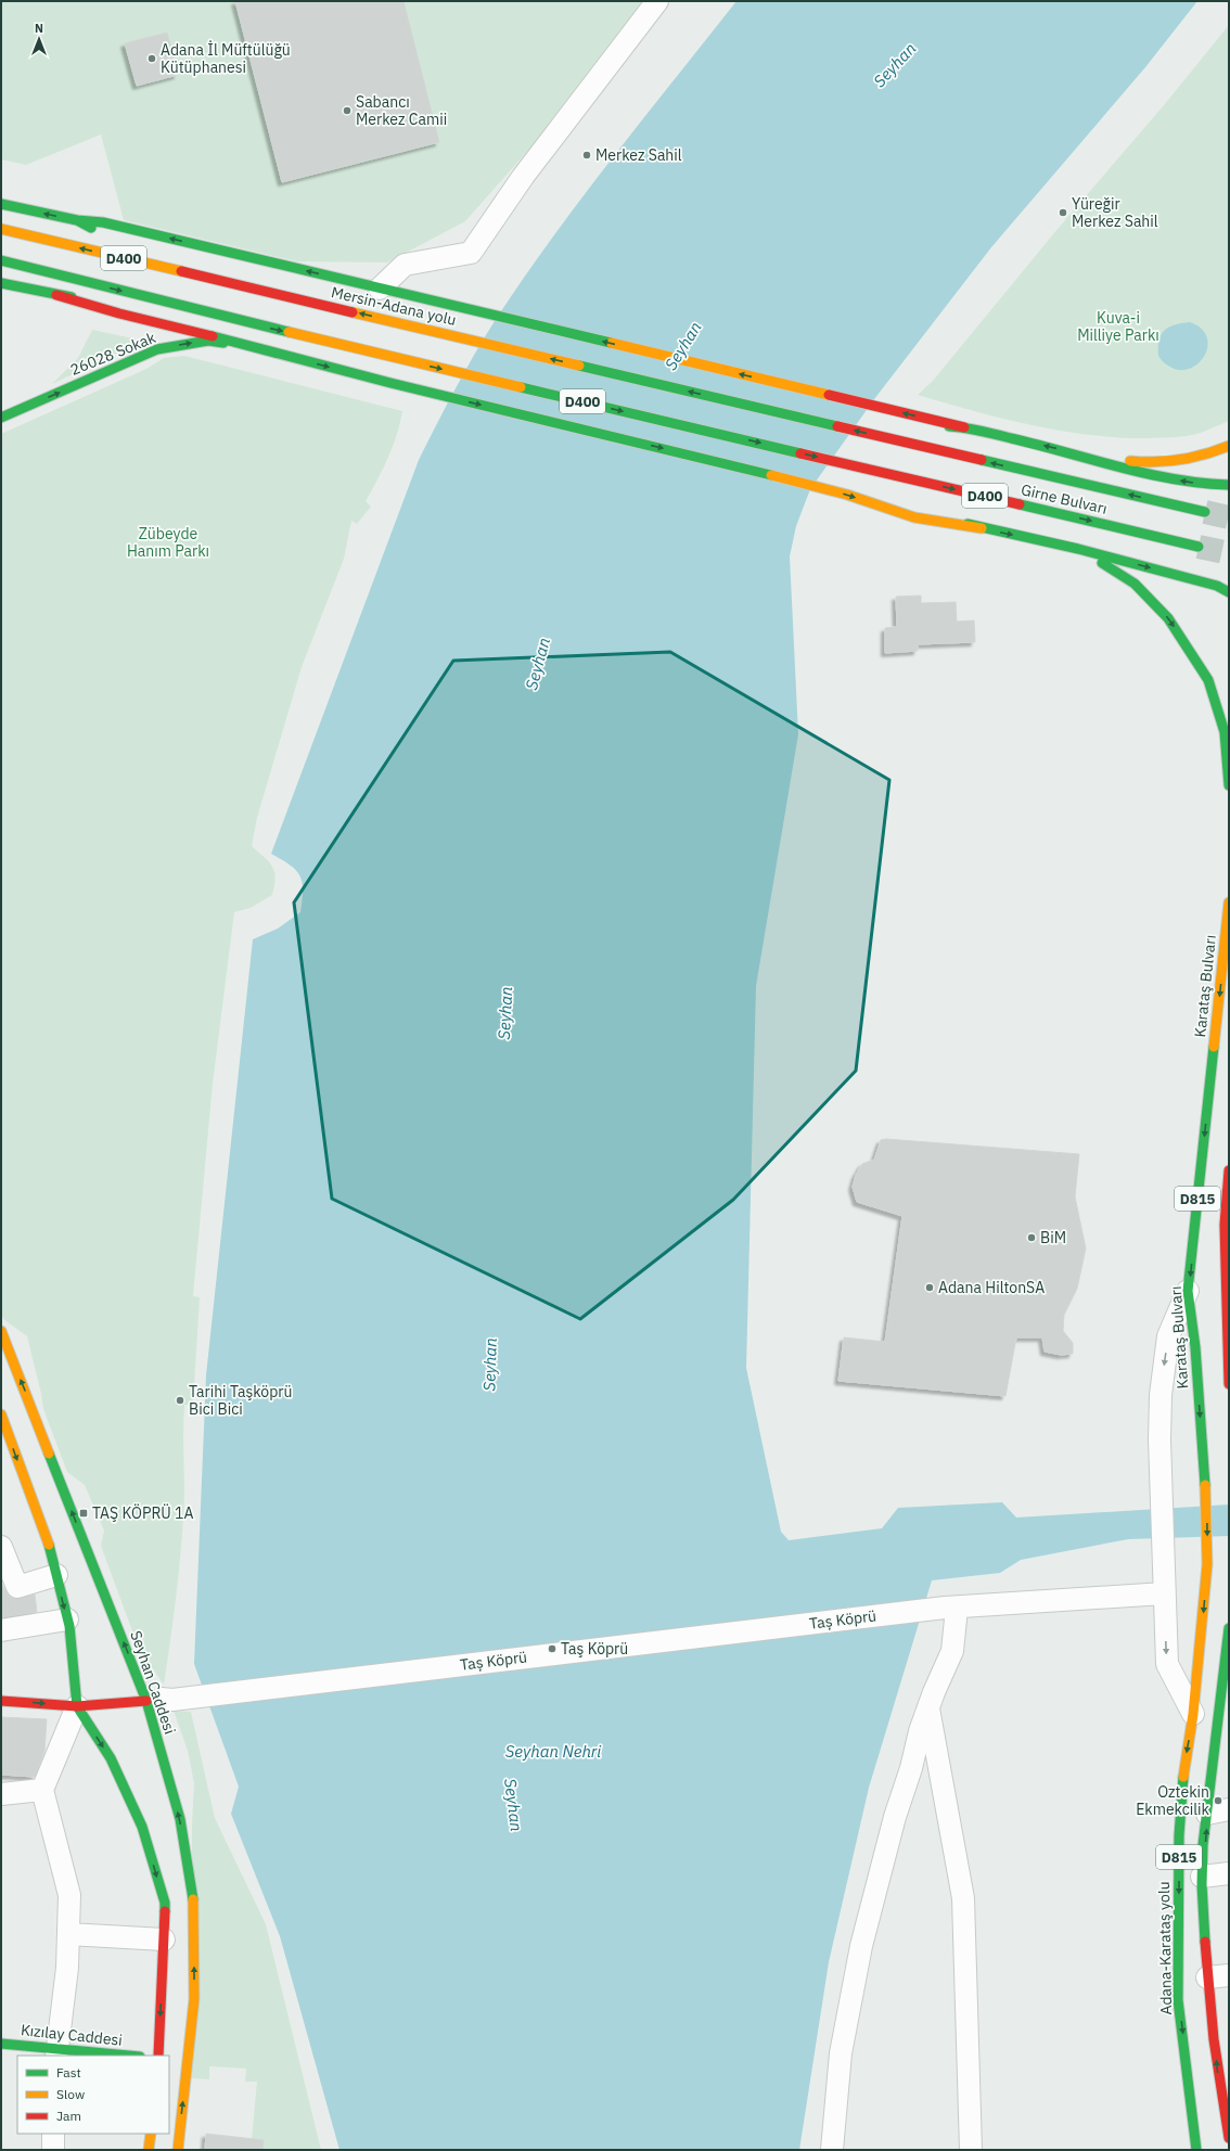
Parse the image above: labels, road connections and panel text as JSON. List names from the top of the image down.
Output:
{
  "streets": {
    "main road": [
      "D400",
      "Mersin-Adana yolu",
      "26028 Sokak",
      "Girne Bulvarı",
      "Karataş Bulvarı",
      "D815",
      "Seyhan Caddesi",
      "Adana-Karataş yolu",
      "Kızılay Caddesi"
    ],
    "street": ["Taș Köprü"]
  },
  "crossings": [
    ["D400", "Girne Bulvarı"],
    ["Mersin-Adana yolu", "Girne Bulvarı"],
    ["Karataş Bulvarı", "Adana-Karataş yolu"],
    ["Taș Köprü", "Seyhan Caddesi"]
  ],
  "water": ["Seyhan", "Seyhan Nehri"],
  "parks": ["Kuva-i Milliye Parkı", "Zübeyde Hanım Parkı"],
  "places": {
    "other": [
      "Adana İl Müftülüğü Kütüphanesi",
      "Sabancı Merkez Camii",
      "Merkez Sahil",
      "Yüreğir Merkez Sahil",
      "BiM",
      "Adana HiltonSA",
      "Tarihi Taşköprü Bici Bici",
      "Taş Köprü",
      "Oztekin Ekmekcilik"
    ],
    "transit": ["TAŞ KÖPRÜ 1A"]
  },
  "legend": ["Fast", "Slow", "Jam"],
  "north": "top"
}
